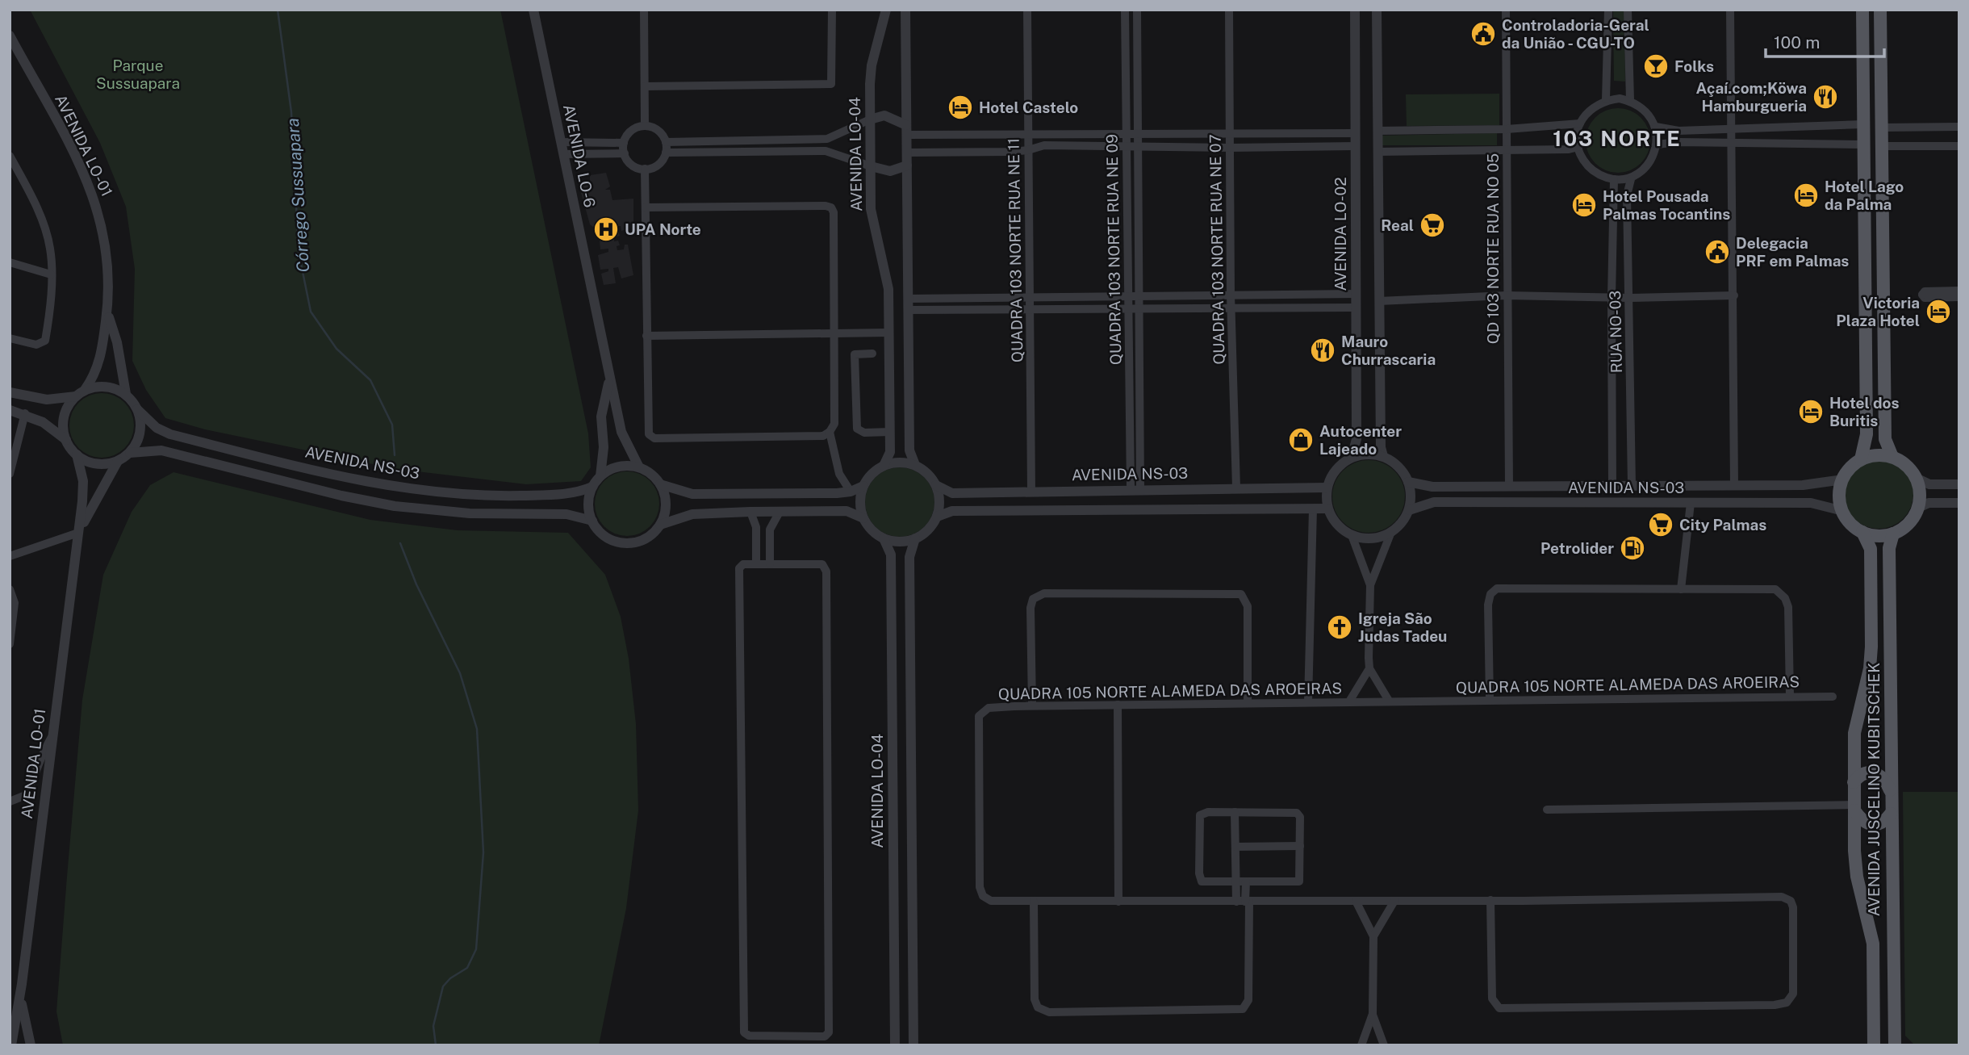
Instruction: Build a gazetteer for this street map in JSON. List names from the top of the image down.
{
  "streets": {
    "main road": ["AVENIDA JUSCELINO KUBITSCHEK"],
    "street": [
      "AVENIDA LO-01",
      "AVENIDA LO-04",
      "AVENIDA LO-6",
      "AVENIDA LO-02",
      "QD 103 NORTE RUA NO 05",
      "QUADRA 103 NORTE RUA NE 09",
      "QUADRA 103 NORTE RUA NE 07",
      "QUADRA 103 NORTE RUA NE 11",
      "RUA NO-03",
      "AVENIDA NS-03",
      "QUADRA 105 NORTE ALAMEDA DAS AROEIRAS"
    ]
  },
  "crossings": [
    ["AVENIDA LO-01", "AVENIDA NS-03"],
    ["AVENIDA LO-04", "AVENIDA NS-03"],
    ["AVENIDA LO-6", "AVENIDA NS-03"],
    ["AVENIDA LO-02", "AVENIDA NS-03"],
    ["QD 103 NORTE RUA NO 05", "AVENIDA NS-03"],
    ["QUADRA 103 NORTE RUA NE 09", "AVENIDA NS-03"],
    ["QUADRA 103 NORTE RUA NE 07", "AVENIDA NS-03"],
    ["QUADRA 103 NORTE RUA NE 11", "AVENIDA NS-03"],
    ["RUA NO-03", "AVENIDA NS-03"],
    ["AVENIDA NS-03", "AVENIDA JUSCELINO KUBITSCHEK"]
  ],
  "districts": ["103 NORTE"],
  "water": ["Córrego Sussuapara"],
  "parks": ["Parque Sussuapara"],
  "places": {
    "public building": ["Controladoria-Geral da União - CGU-TO", "Delegacia PRF em Palmas"],
    "bar": ["Folks"],
    "restaurant": ["Açaí.com;Köwa Hamburgueria", "Mauro Churrascaria"],
    "hotel": [
      "Hotel Castelo",
      "Hotel Lago da Palma",
      "Hotel Pousada Palmas Tocantins",
      "Victoria Plaza Hotel",
      "Hotel dos Buritis"
    ],
    "supermarket": ["Real", "City Palmas"],
    "hospital": ["UPA Norte"],
    "shop": ["Autocenter Lajeado"],
    "fuel station": ["Petrolider"],
    "church": ["Igreja São Judas Tadeu"]
  },
  "scale_bar": "100 m"
}
